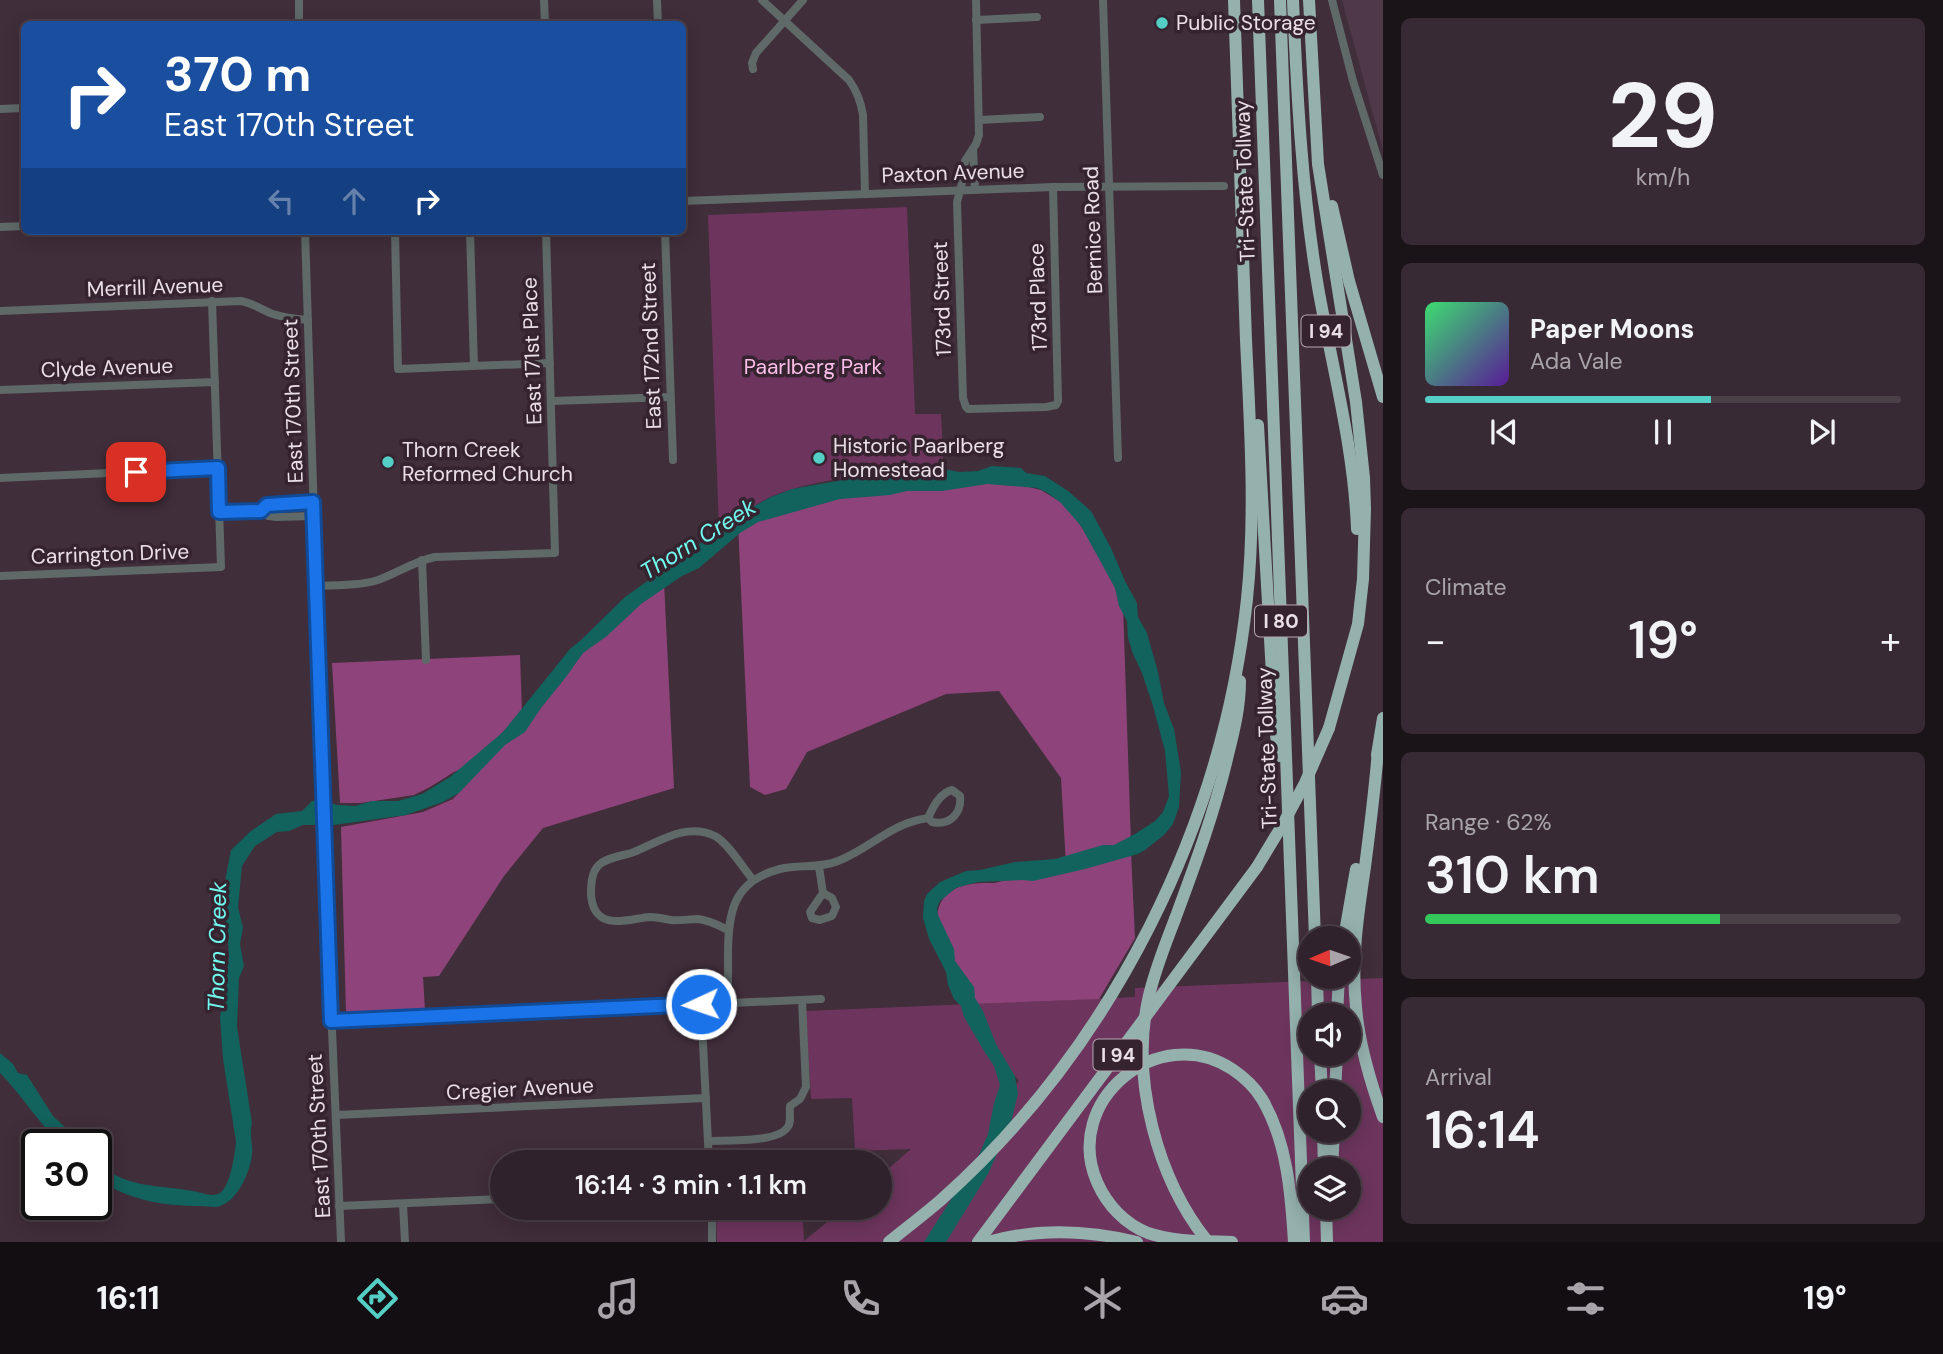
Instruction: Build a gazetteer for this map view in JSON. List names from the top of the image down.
{
  "streets": {
    "highway": ["Tri-State Tollway", "I 94", "I 80"],
    "street": [
      "Paxton Avenue",
      "Bernice Road",
      "Merrill Avenue",
      "173rd Place",
      "173rd Street",
      "East 172nd Street",
      "East 171st Place",
      "Clyde Avenue",
      "East 170th Street",
      "Carrington Drive",
      "Cregier Avenue"
    ]
  },
  "crossings": [
    ["Paxton Avenue", "Bernice Road"],
    ["Paxton Avenue", "173rd Place"],
    ["Paxton Avenue", "173rd Street"],
    ["Merrill Avenue", "East 170th Street"],
    ["173rd Place", "173rd Street"],
    ["East 170th Street", "Cregier Avenue"]
  ],
  "water": ["Thorn Creek"],
  "parks": ["Paarlberg Park"],
  "places": ["Public Storage", "Historic Paarlberg Homestead", "Thorn Creek Reformed Church"],
  "north": "left",
  "page": {
    "tile": [
      ["29", "km/h"],
      "Climate",
      ["Range · 62%", "310 km"],
      ["Arrival", "16:14"]
    ],
    "turn": ["370 m", "East 170th Street"],
    "song": ["Paper Moons", "Ada Vale"],
    "heat": ["−", "19°", "+"],
    "limit": "30",
    "trip": "16:14 · 3 min · 1.1 km",
    "tabs": ["16:11", "19°"]
  }
}
